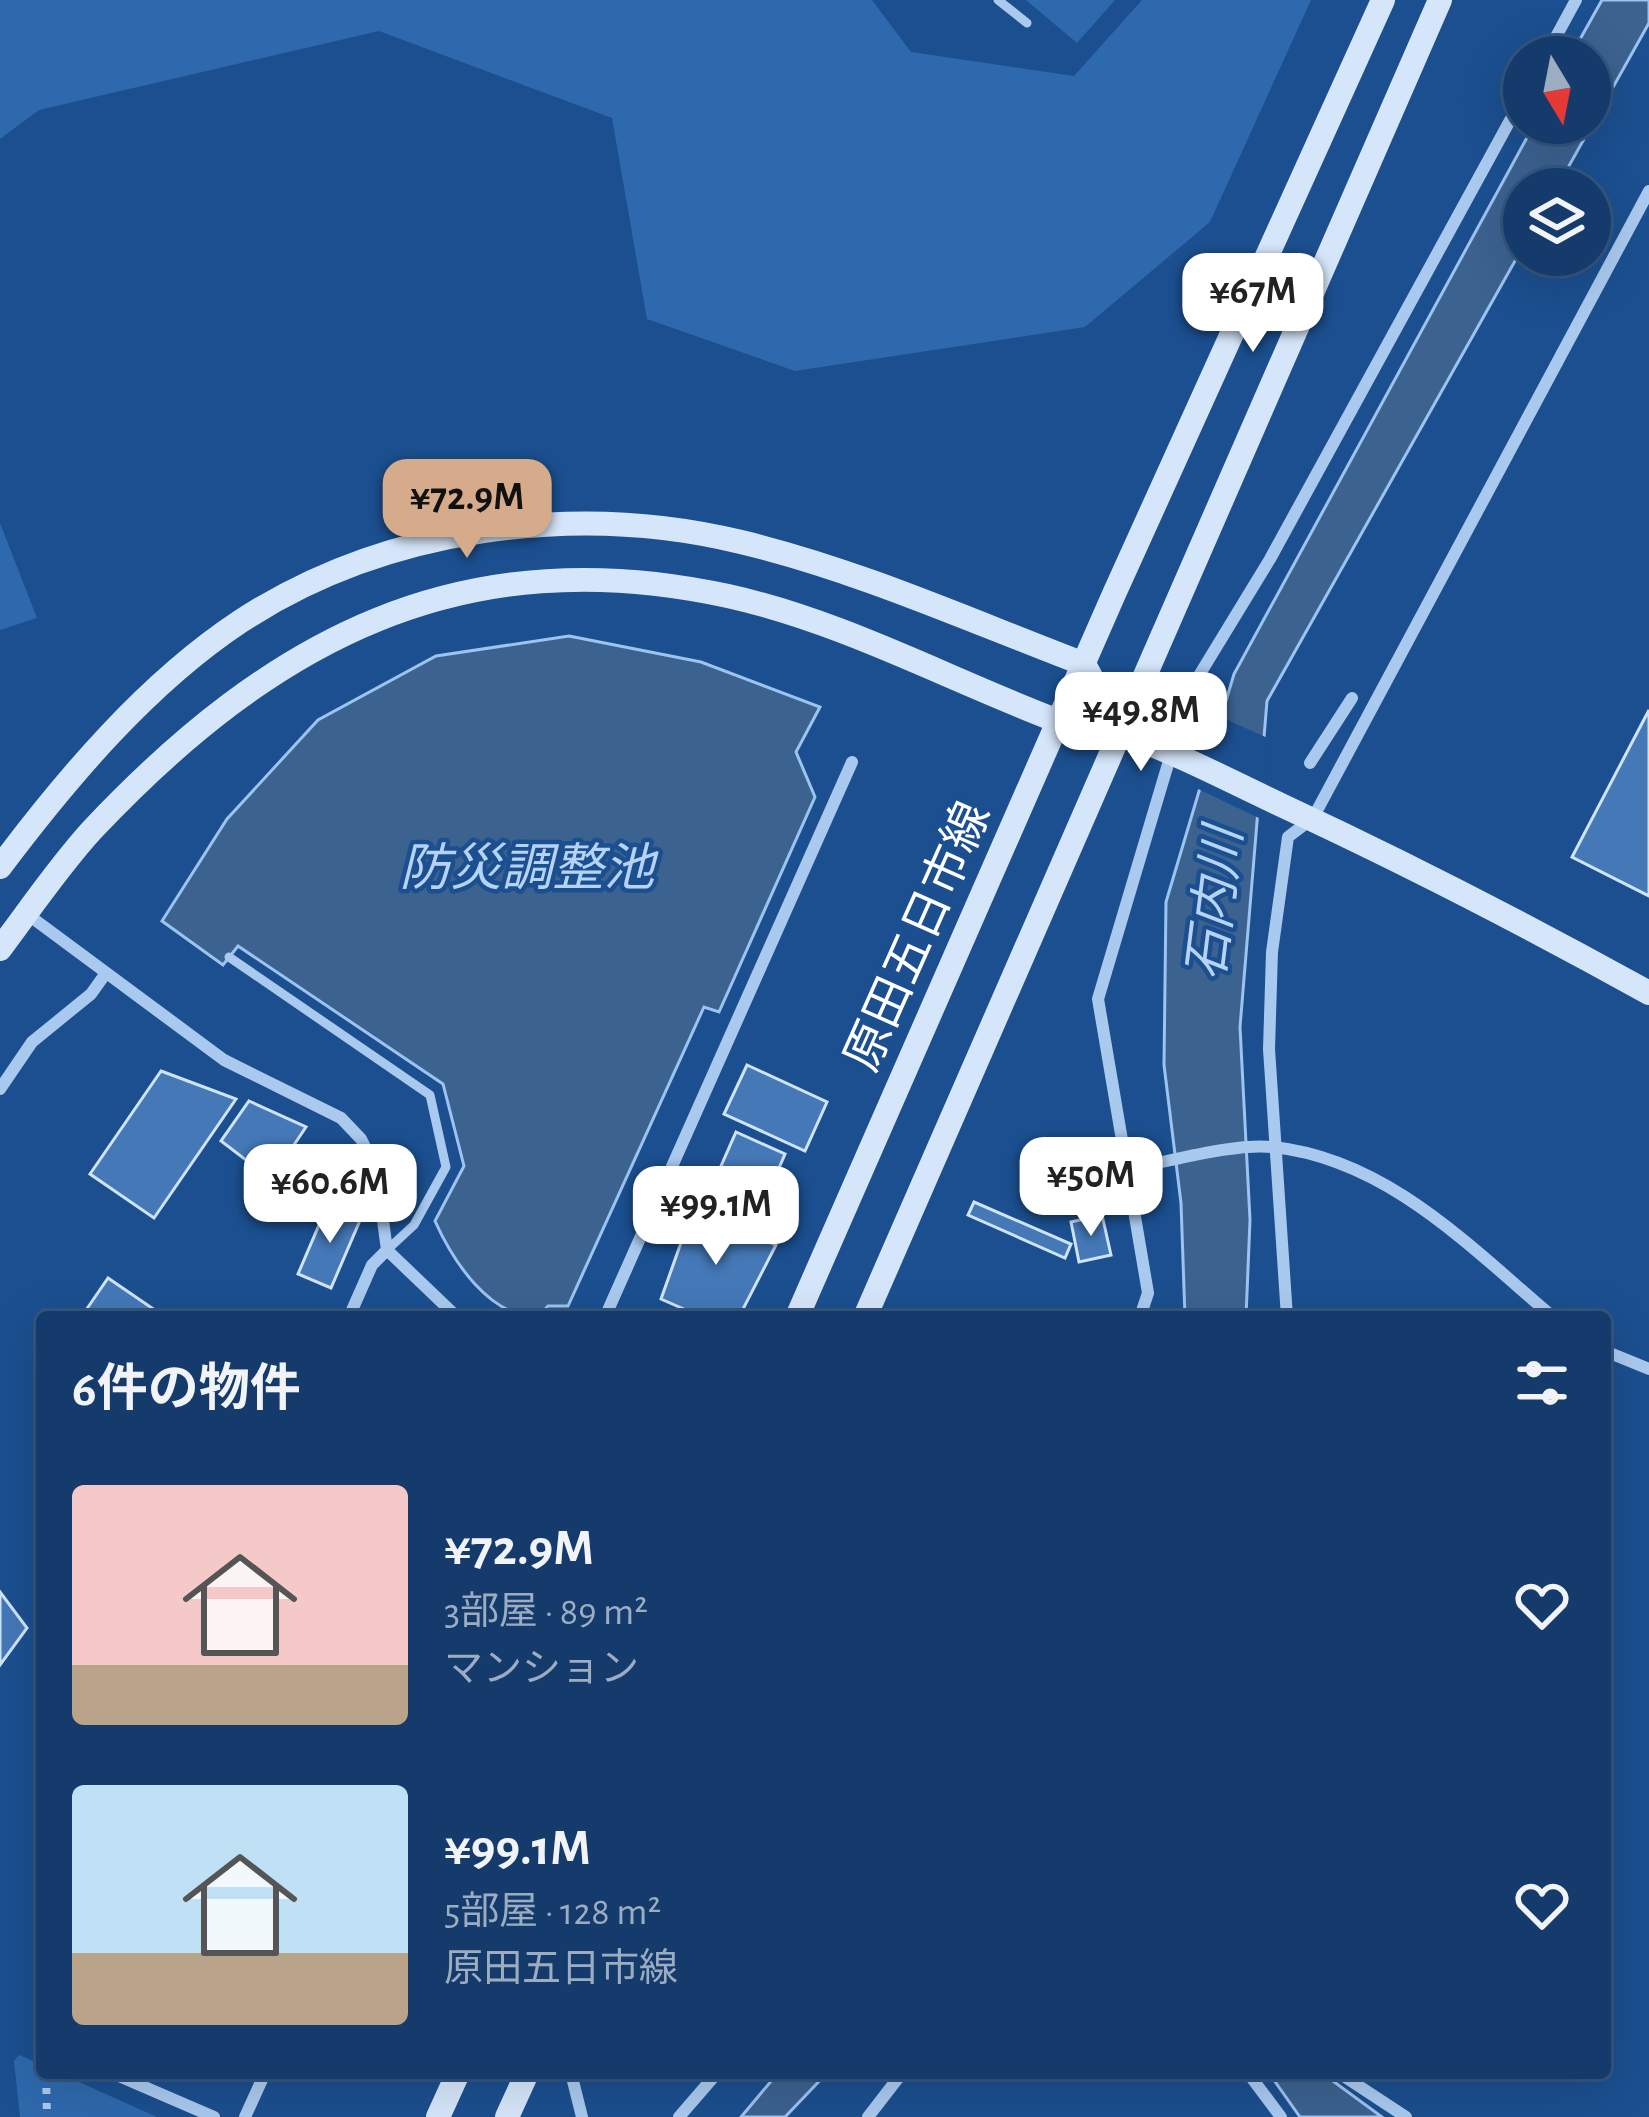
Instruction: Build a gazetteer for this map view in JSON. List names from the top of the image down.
{
  "streets": {
    "street": ["原田五日市線"]
  },
  "water": ["防災調整池", "石内川"],
  "north": "bottom",
  "page": {
    "price": [
      "¥67M",
      "¥72.9M",
      "¥49.8M",
      "¥50M",
      "¥60.6M",
      "¥99.1M"
    ],
    "heading": "6件の物件",
    "list": [
      {
        "name": "¥72.9M",
        "note": "3部屋 · 89 m² · マンション"
      },
      {
        "name": "¥99.1M",
        "note": "5部屋 · 128 m² · 原田五日市線"
      }
    ]
  }
}
